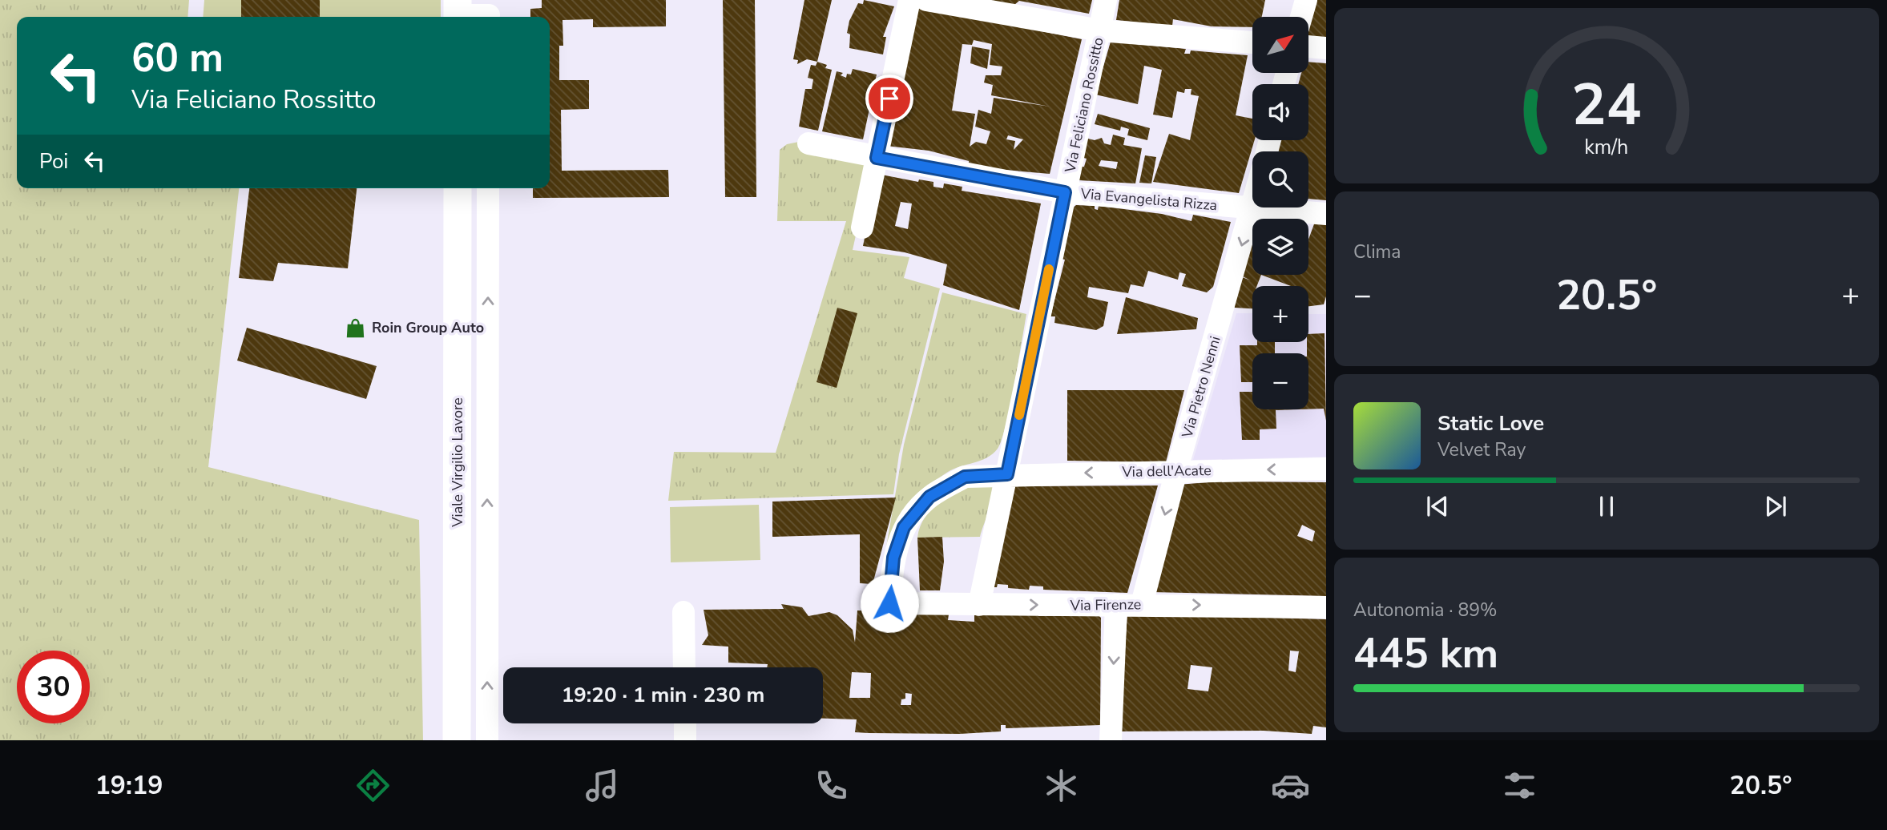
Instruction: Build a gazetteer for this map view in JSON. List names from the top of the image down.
{
  "streets": {
    "street": [
      "Via Feliciano Rossitto",
      "Via Evangelista Rizza",
      "Via Pietro Nenni",
      "Viale Virgilio Lavore",
      "Via dell'Acate",
      "Via Firenze"
    ]
  },
  "crossings": [
    ["Via Feliciano Rossitto", "Via Evangelista Rizza"],
    ["Via Feliciano Rossitto", "Via dell'Acate"],
    ["Via Feliciano Rossitto", "Via Firenze"],
    ["Via Evangelista Rizza", "Via Pietro Nenni"],
    ["Via Pietro Nenni", "Via dell'Acate"],
    ["Via Pietro Nenni", "Via Firenze"],
    ["Via dell'Acate", "Via Firenze"]
  ],
  "one_way": ["Via Pietro Nenni", "Via dell'Acate", "Via Firenze"],
  "places": {
    "shop": ["Roin Group Auto"]
  },
  "north": "top right",
  "page": {
    "map_buttons": ["+", "−"],
    "turn": ["60 m", "Via Feliciano Rossitto"],
    "then": "Poi",
    "tile": [
      "Clima",
      ["Autonomia · 89%", "445 km"]
    ],
    "heat": ["−", "20.5°", "+"],
    "song": ["Static Love", "Velvet Ray"],
    "limit": "30",
    "trip": "19:20 · 1 min · 230 m",
    "tabs": ["19:19", "20.5°"],
    "gauge": ["24", "km/h"]
  }
}
